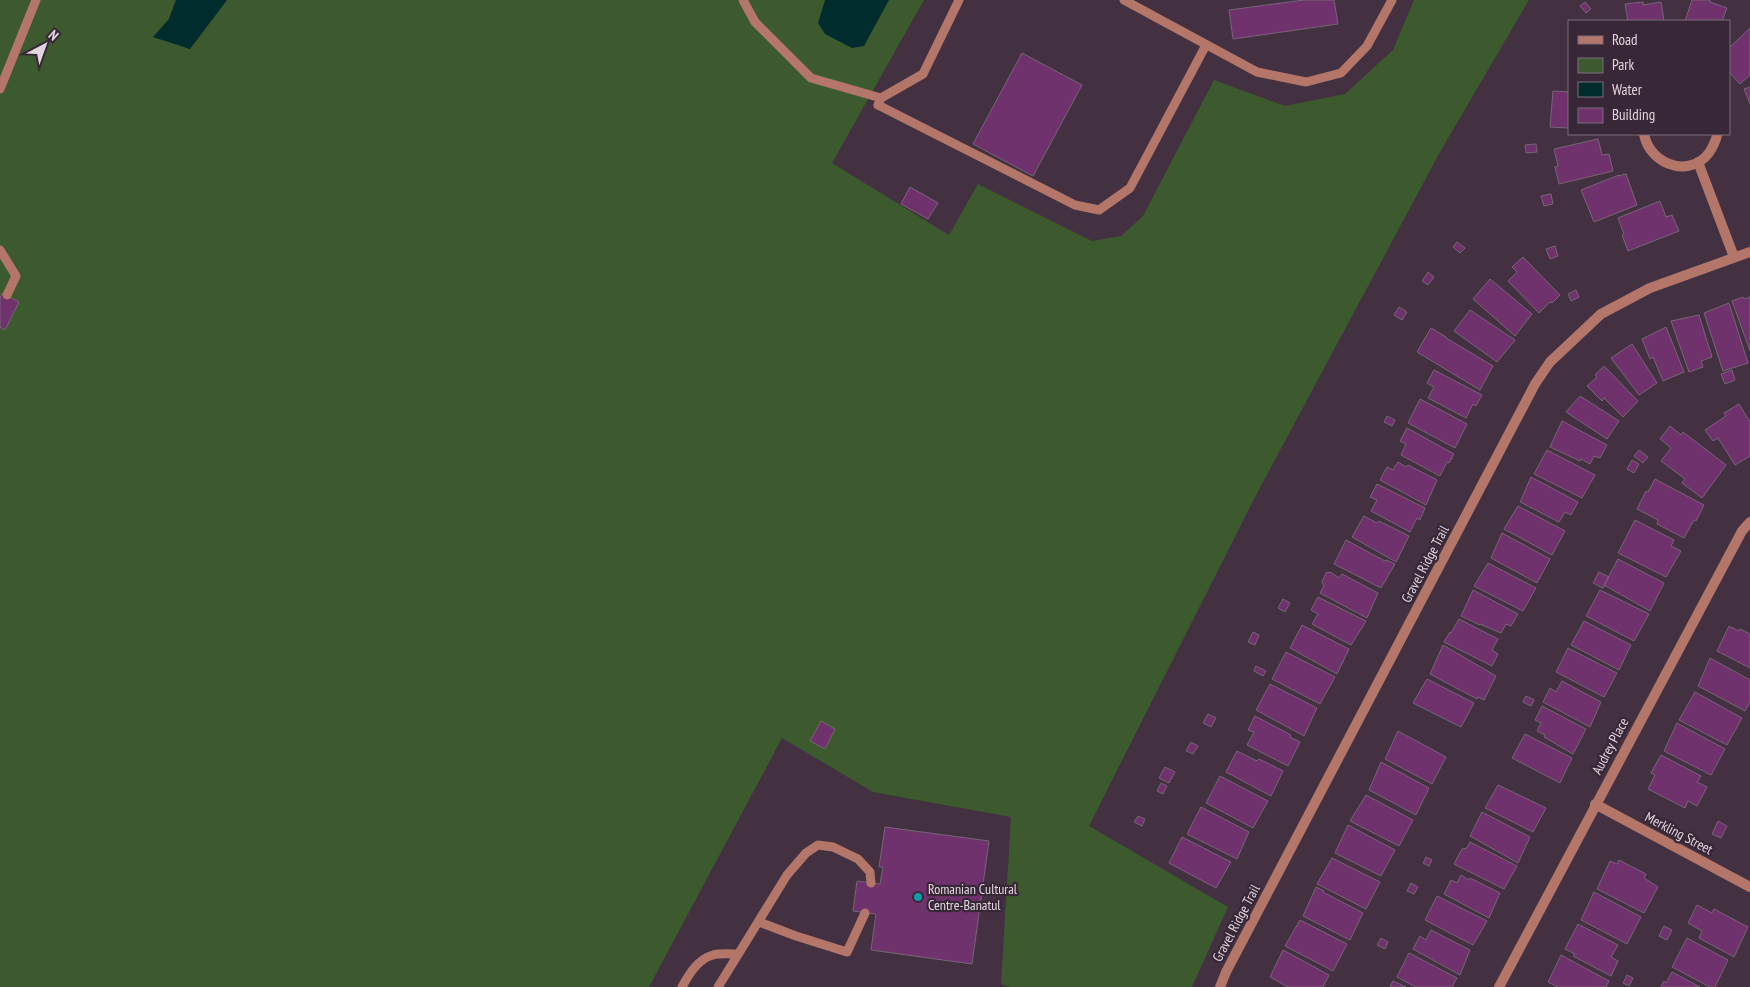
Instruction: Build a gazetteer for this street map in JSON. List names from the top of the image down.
{
  "streets": {
    "street": ["Gravel Ridge Trail", "Audrey Place", "Merkling Street"]
  },
  "crossings": [
    ["Audrey Place", "Merkling Street"]
  ],
  "places": ["Romanian Cultural Centre-Banatul"],
  "legend": [
    "Road",
    "Park",
    "Water",
    "Building"
  ],
  "north": "top right"
}
